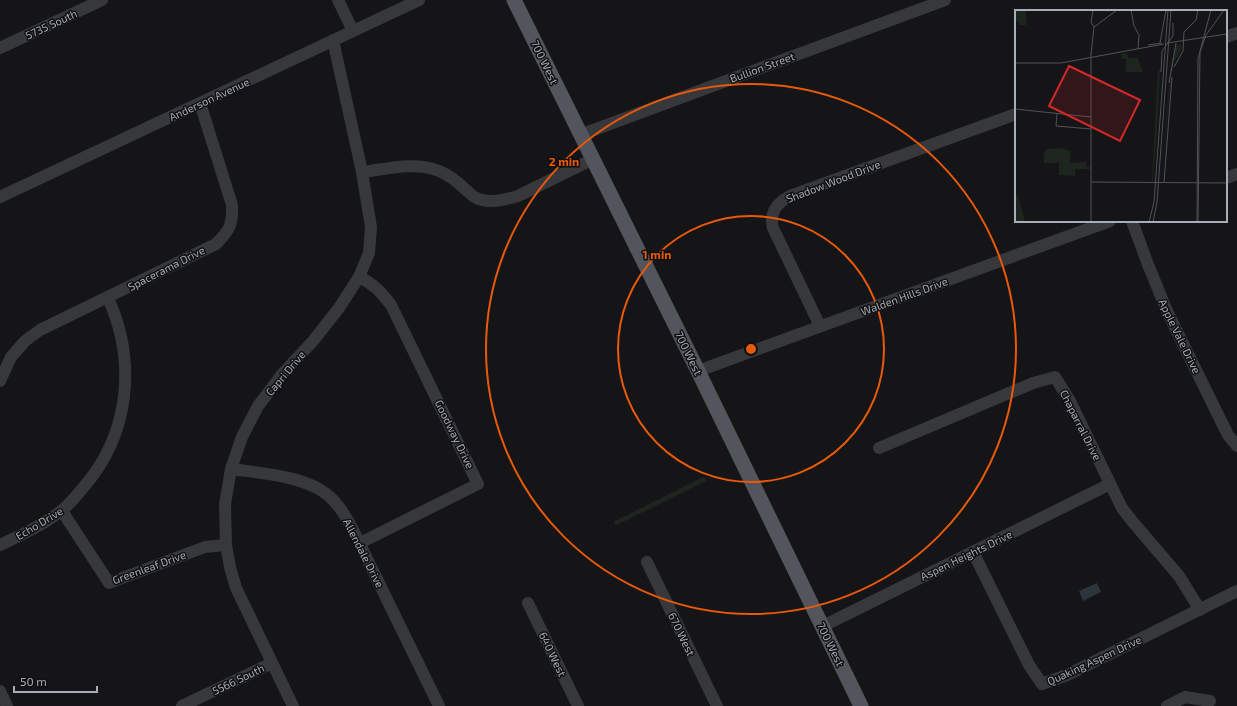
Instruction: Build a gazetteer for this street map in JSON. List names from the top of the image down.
{
  "streets": {
    "main road": ["700 West"],
    "street": [
      "5735 South",
      "Bullion Street",
      "Anderson Avenue",
      "Shadow Wood Drive",
      "Spacerama Drive",
      "Walden Hills Drive",
      "Apple Vale Drive",
      "Capri Drive",
      "Chaparral Drive",
      "Goodway Drive",
      "Echo Drive",
      "Allendale Drive",
      "Aspen Heights Drive",
      "Greenleaf Drive",
      "670 West",
      "640 West",
      "Quaking Aspen Drive",
      "5566 South"
    ]
  },
  "crossings": [
    ["700 West", "Bullion Street"],
    ["700 West", "Walden Hills Drive"],
    ["700 West", "Aspen Heights Drive"],
    ["Anderson Avenue", "Spacerama Drive"],
    ["Anderson Avenue", "Capri Drive"],
    ["Shadow Wood Drive", "Walden Hills Drive"],
    ["Spacerama Drive", "Echo Drive"],
    ["Capri Drive", "Goodway Drive"],
    ["Capri Drive", "Allendale Drive"],
    ["Capri Drive", "Greenleaf Drive"],
    ["Capri Drive", "5566 South"],
    ["Chaparral Drive", "Aspen Heights Drive"],
    ["Chaparral Drive", "Quaking Aspen Drive"],
    ["Goodway Drive", "Allendale Drive"],
    ["Echo Drive", "Greenleaf Drive"],
    ["Aspen Heights Drive", "Quaking Aspen Drive"]
  ],
  "scale_bar": "50 m",
  "rings": ["2 min", "1 min"]
}
